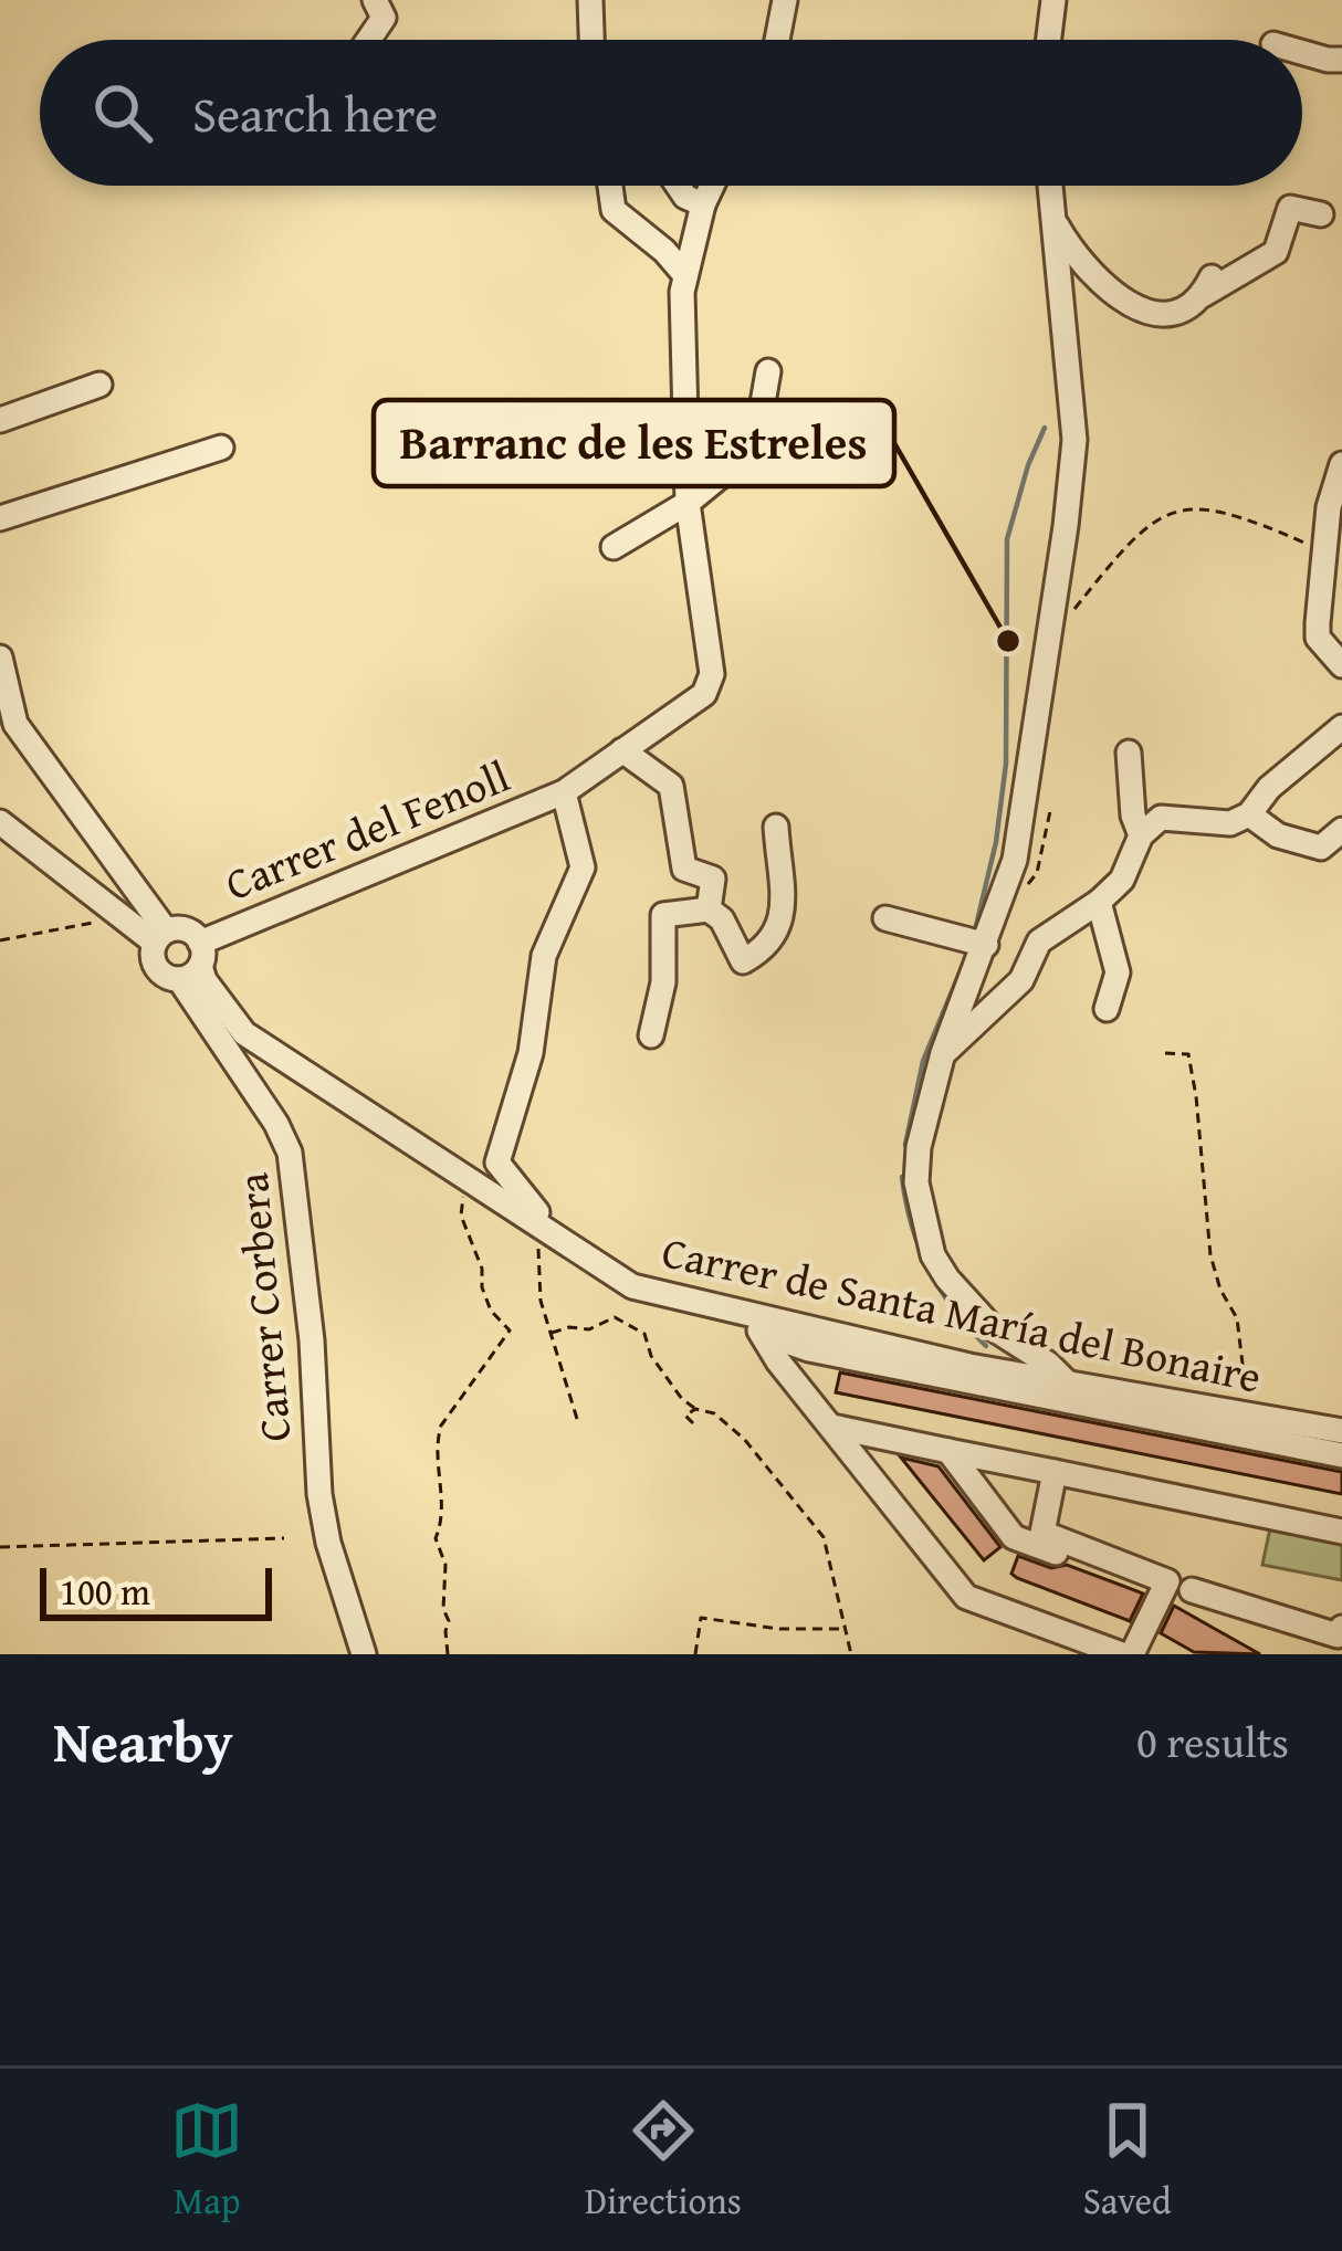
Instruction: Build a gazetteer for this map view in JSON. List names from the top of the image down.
{
  "streets": {
    "street": ["Carrer del Fenoll", "Carrer Corbera", "Carrer de Santa María del Bonaire"]
  },
  "crossings": [
    ["Carrer del Fenoll", "Carrer Corbera"],
    ["Carrer del Fenoll", "Carrer de Santa María del Bonaire"],
    ["Carrer Corbera", "Carrer de Santa María del Bonaire"]
  ],
  "places": ["Barranc de les Estreles"],
  "scale_bar": "100 m",
  "page": {
    "search": "Search here",
    "scale": "100 m",
    "heading": ["Nearby", "0 results"],
    "nav": ["Map", "Directions", "Saved"]
  }
}
